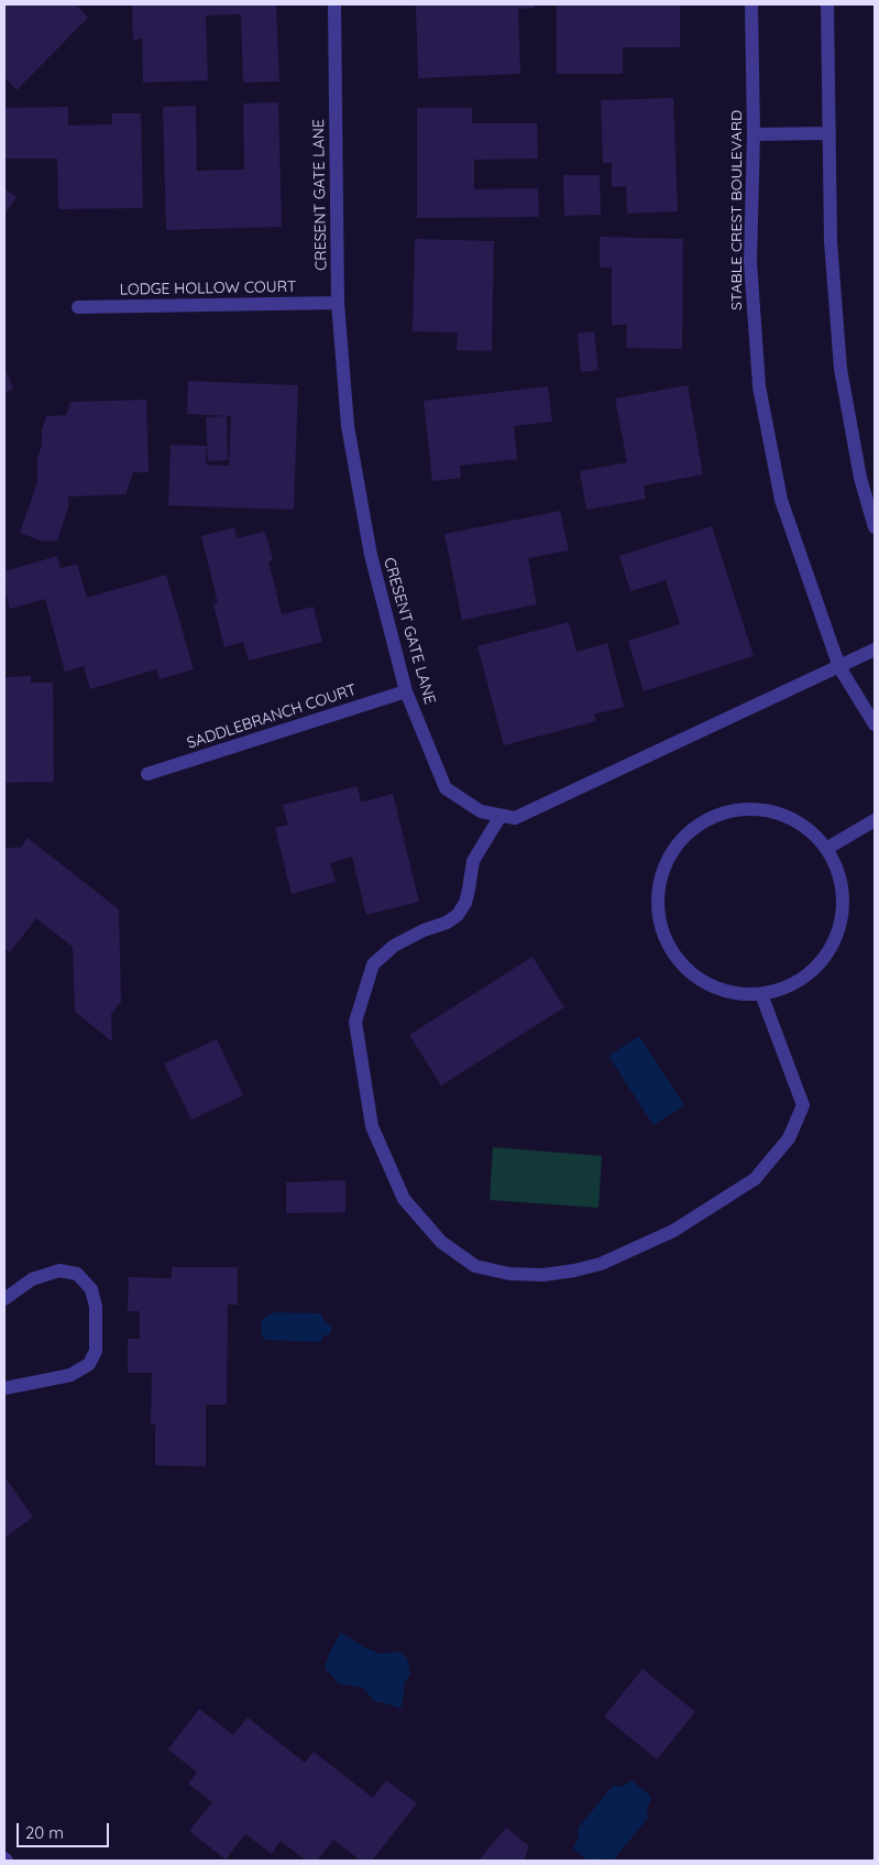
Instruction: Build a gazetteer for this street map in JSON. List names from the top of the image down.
{
  "streets": {
    "street": [
      "CRESENT GATE LANE",
      "STABLE CREST BOULEVARD",
      "LODGE HOLLOW COURT",
      "SADDLEBRANCH COURT"
    ]
  },
  "crossings": [
    ["CRESENT GATE LANE", "STABLE CREST BOULEVARD"],
    ["CRESENT GATE LANE", "LODGE HOLLOW COURT"],
    ["CRESENT GATE LANE", "SADDLEBRANCH COURT"]
  ],
  "scale_bar": "20 m"
}
